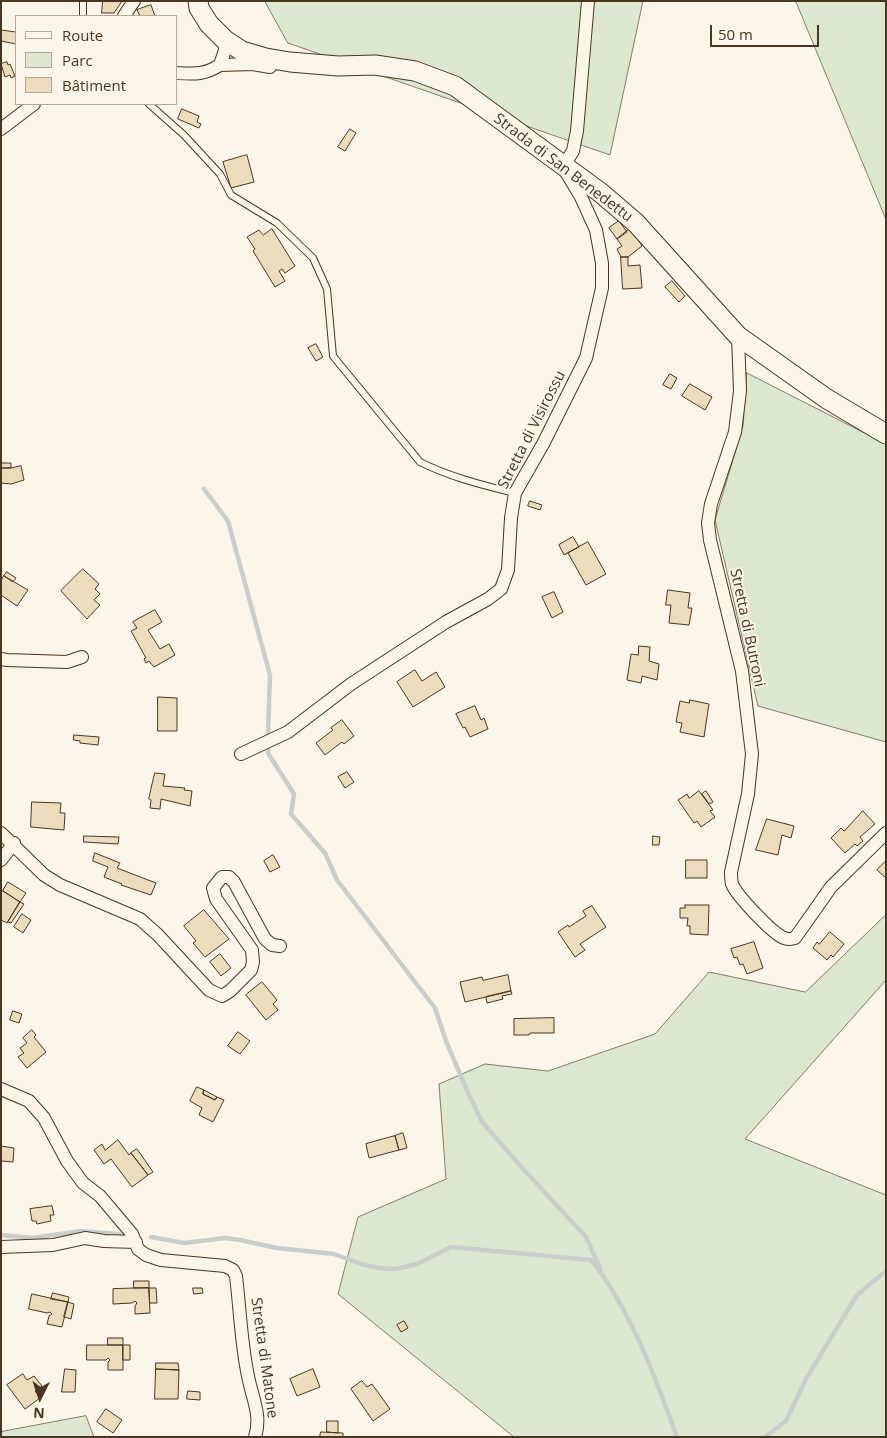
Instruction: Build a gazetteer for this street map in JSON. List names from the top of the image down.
{
  "streets": {
    "street": [
      "Strada di San Benedettu",
      "Stretta di Visirossu",
      "Stretta di Butroni",
      "Stretta di Matone"
    ]
  },
  "crossings": [
    ["Strada di San Benedettu", "Stretta di Visirossu"],
    ["Strada di San Benedettu", "Stretta di Butroni"]
  ],
  "legend": ["Route", "Parc", "Bâtiment"],
  "scale_bar": "50 m",
  "north": "bottom"
}
